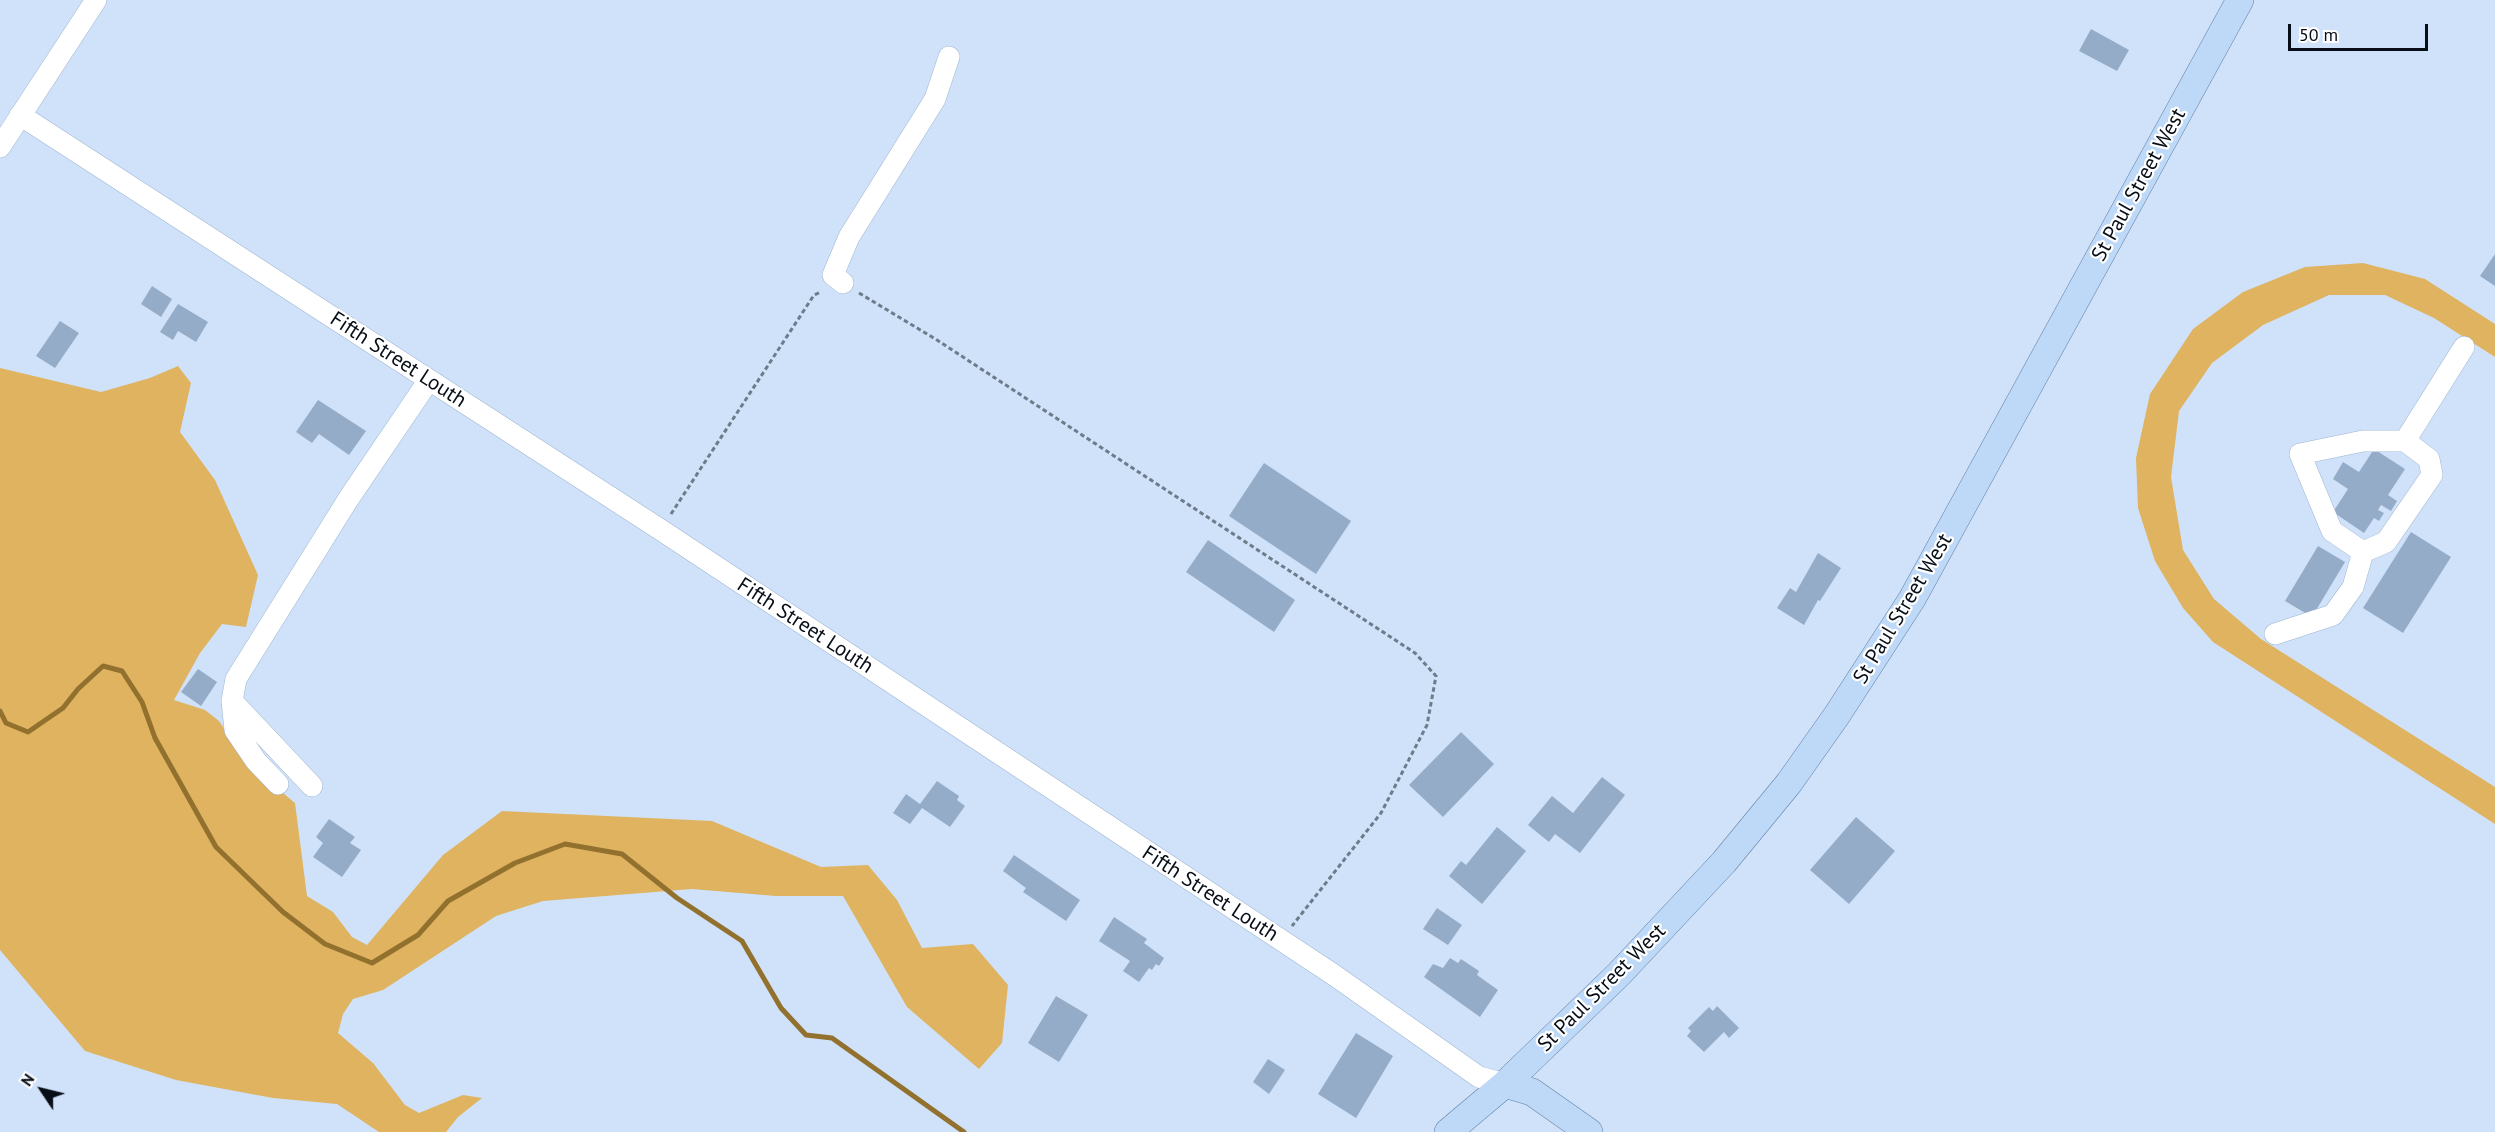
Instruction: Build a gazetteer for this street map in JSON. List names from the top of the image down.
{
  "streets": {
    "main road": ["St Paul Street West", "Fifth Street Louth"]
  },
  "crossings": [
    ["St Paul Street West", "Fifth Street Louth"]
  ],
  "scale_bar": "50 m",
  "north": "top left"
}
